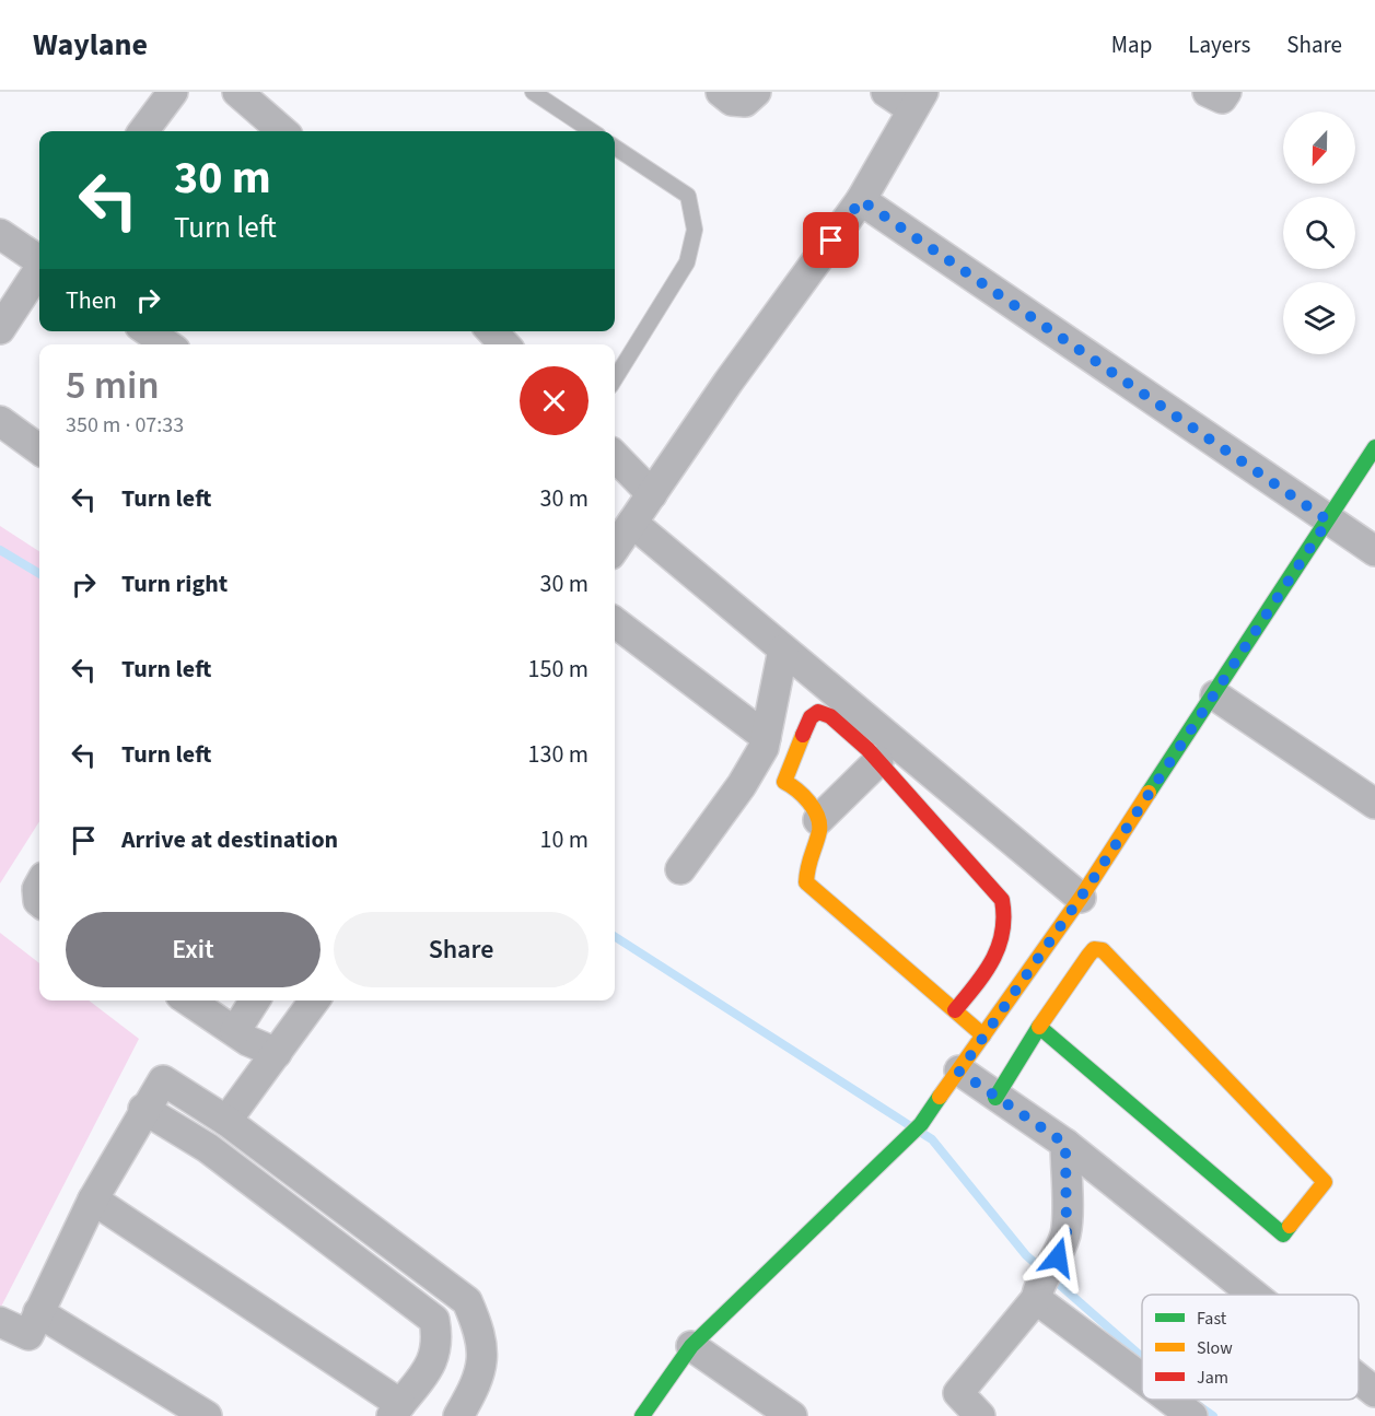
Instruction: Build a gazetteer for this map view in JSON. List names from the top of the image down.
{
  "legend": ["Fast", "Slow", "Jam"],
  "north": "bottom",
  "page": {
    "header": "Waylane",
    "nav": ["Map", "Layers", "Share"],
    "turn": ["30 m", "Turn left"],
    "then": "Then",
    "heading": ["5 min", "350 m · 07:33"],
    "list": [
      {
        "name": "Turn left",
        "value": "30 m"
      },
      {
        "name": "Turn right",
        "value": "30 m"
      },
      {
        "name": "Turn left",
        "value": "150 m"
      },
      {
        "name": "Turn left",
        "value": "130 m"
      },
      {
        "name": "Arrive at destination",
        "value": "10 m"
      }
    ],
    "buttons": ["Exit", "Share"]
  }
}
